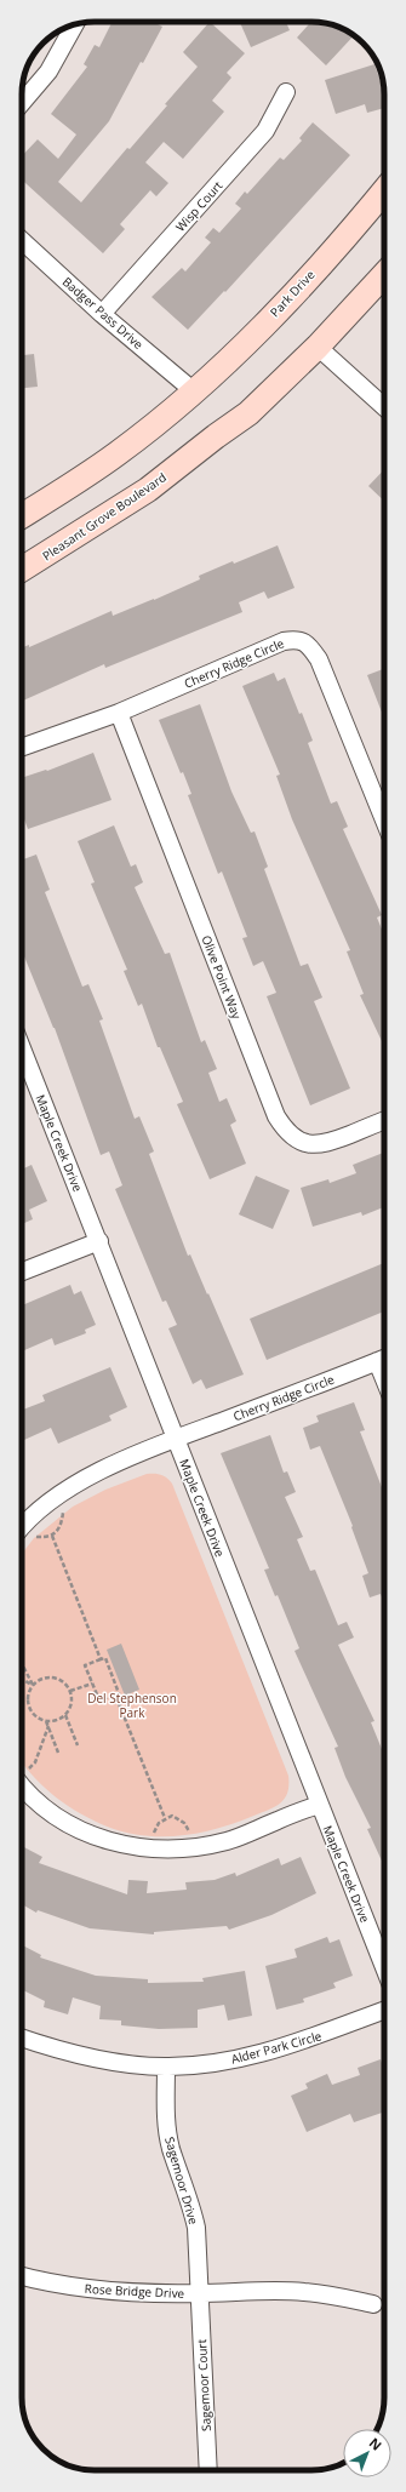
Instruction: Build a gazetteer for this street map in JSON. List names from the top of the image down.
{
  "streets": {
    "main road": ["Park Drive", "Pleasant Grove Boulevard"],
    "street": [
      "Wisp Court",
      "Badger Pass Drive",
      "Cherry Ridge Circle",
      "Olive Point Way",
      "Maple Creek Drive",
      "Alder Park Circle",
      "Sagemoor Drive",
      "Rose Bridge Drive",
      "Sagemoor Court"
    ]
  },
  "crossings": [
    ["Wisp Court", "Badger Pass Drive"],
    ["Park Drive", "Badger Pass Drive"],
    ["Cherry Ridge Circle", "Olive Point Way"],
    ["Cherry Ridge Circle", "Maple Creek Drive"],
    ["Alder Park Circle", "Sagemoor Drive"],
    ["Sagemoor Drive", "Rose Bridge Drive"],
    ["Sagemoor Drive", "Sagemoor Court"],
    ["Rose Bridge Drive", "Sagemoor Court"]
  ],
  "parks": ["Del Stephenson Park"],
  "north": "top right"
}
